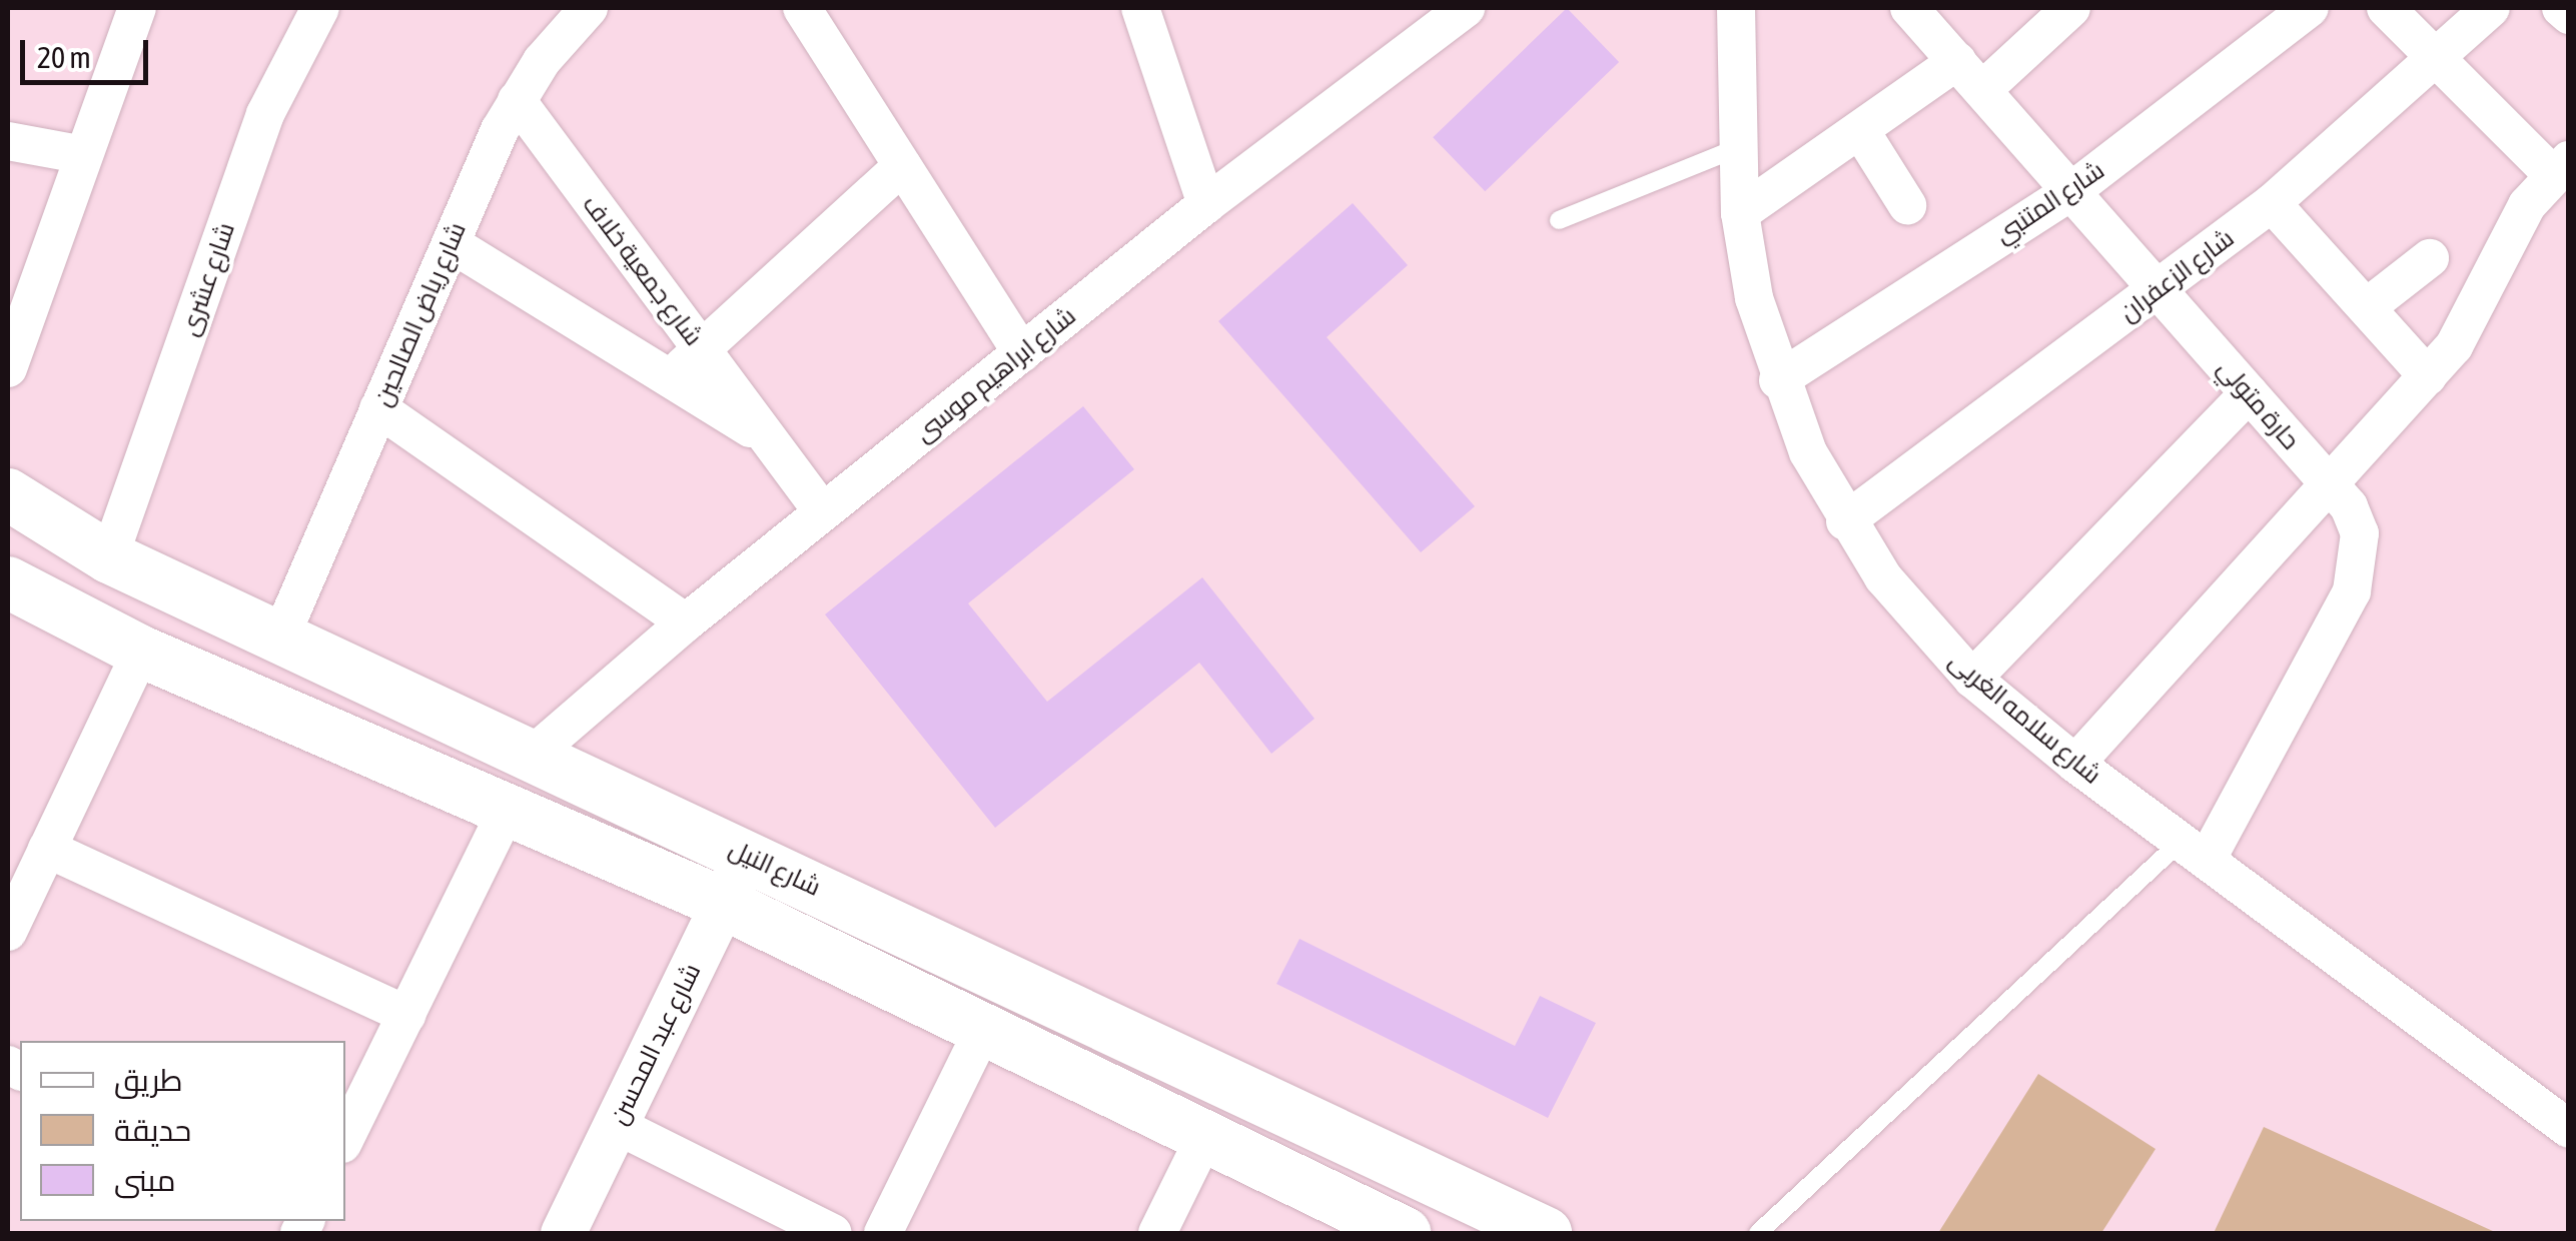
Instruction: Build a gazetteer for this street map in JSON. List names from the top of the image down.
{
  "streets": {
    "main road": ["شارع النيل"],
    "street": [
      "شارع المتنبي",
      "شارع جمعية خلاف",
      "شارع الزعفران",
      "شارع عشرى",
      "شارع رياض الصالحين",
      "شارع ابراهيم موسى",
      "حارة متولي",
      "شارع سلامه الغربى",
      "شارع عبد المحسن"
    ]
  },
  "crossings": [
    ["شارع المتنبي", "حارة متولي"],
    ["شارع المتنبي", "شارع سلامه الغربى"],
    ["شارع جمعية خلاف", "شارع رياض الصالحين"],
    ["شارع جمعية خلاف", "شارع ابراهيم موسى"],
    ["شارع الزعفران", "حارة متولي"],
    ["شارع الزعفران", "شارع سلامه الغربى"],
    ["شارع عشرى", "شارع النيل"],
    ["شارع رياض الصالحين", "شارع النيل"],
    ["شارع ابراهيم موسى", "شارع النيل"],
    ["حارة متولي", "شارع سلامه الغربى"],
    ["شارع النيل", "شارع عبد المحسن"]
  ],
  "legend": ["طريق", "حديقة", "مبنى"],
  "scale_bar": "20 m"
}
